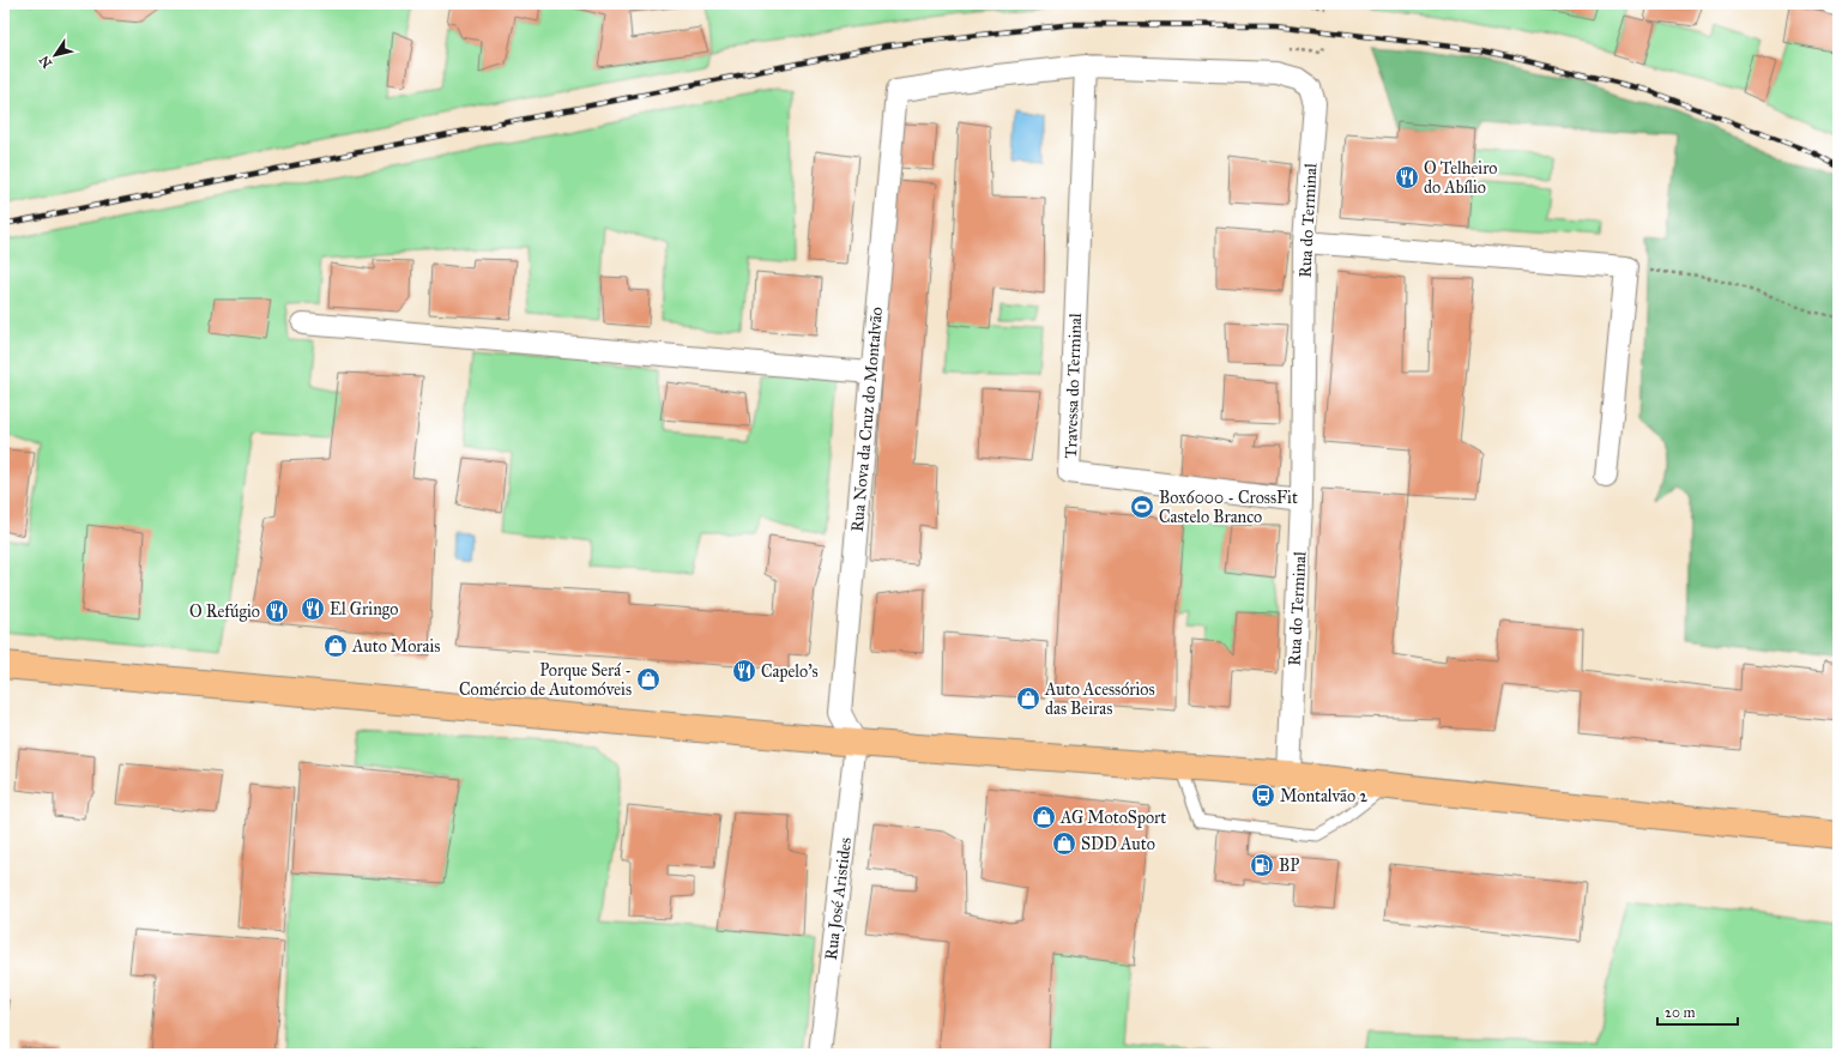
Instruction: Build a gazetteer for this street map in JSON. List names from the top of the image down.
{
  "streets": {
    "street": [
      "Rua do Terminal",
      "Travessa do Terminal",
      "Rua Nova da Cruz do Montalvão",
      "Rua José Aristides"
    ]
  },
  "crossings": [
    ["Rua do Terminal", "Travessa do Terminal"],
    ["Rua do Terminal", "Rua Nova da Cruz do Montalvão"],
    ["Rua Nova da Cruz do Montalvão", "Rua José Aristides"]
  ],
  "places": {
    "restaurant": [
      "O Telheiro do Abílio",
      "El Gringo",
      "O Refúgio",
      "Capelo's"
    ],
    "sports": ["Box6000 - CrossFit Castelo Branco"],
    "shop": [
      "Auto Morais",
      "Porque Será - Comércio de Automóveis",
      "Auto Acessórios das Beiras",
      "AG MotoSport",
      "SDD Auto"
    ],
    "bus stop": ["Montalvão 2"],
    "fuel station": ["BP"]
  },
  "scale_bar": "20 m",
  "north": "bottom left"
}
